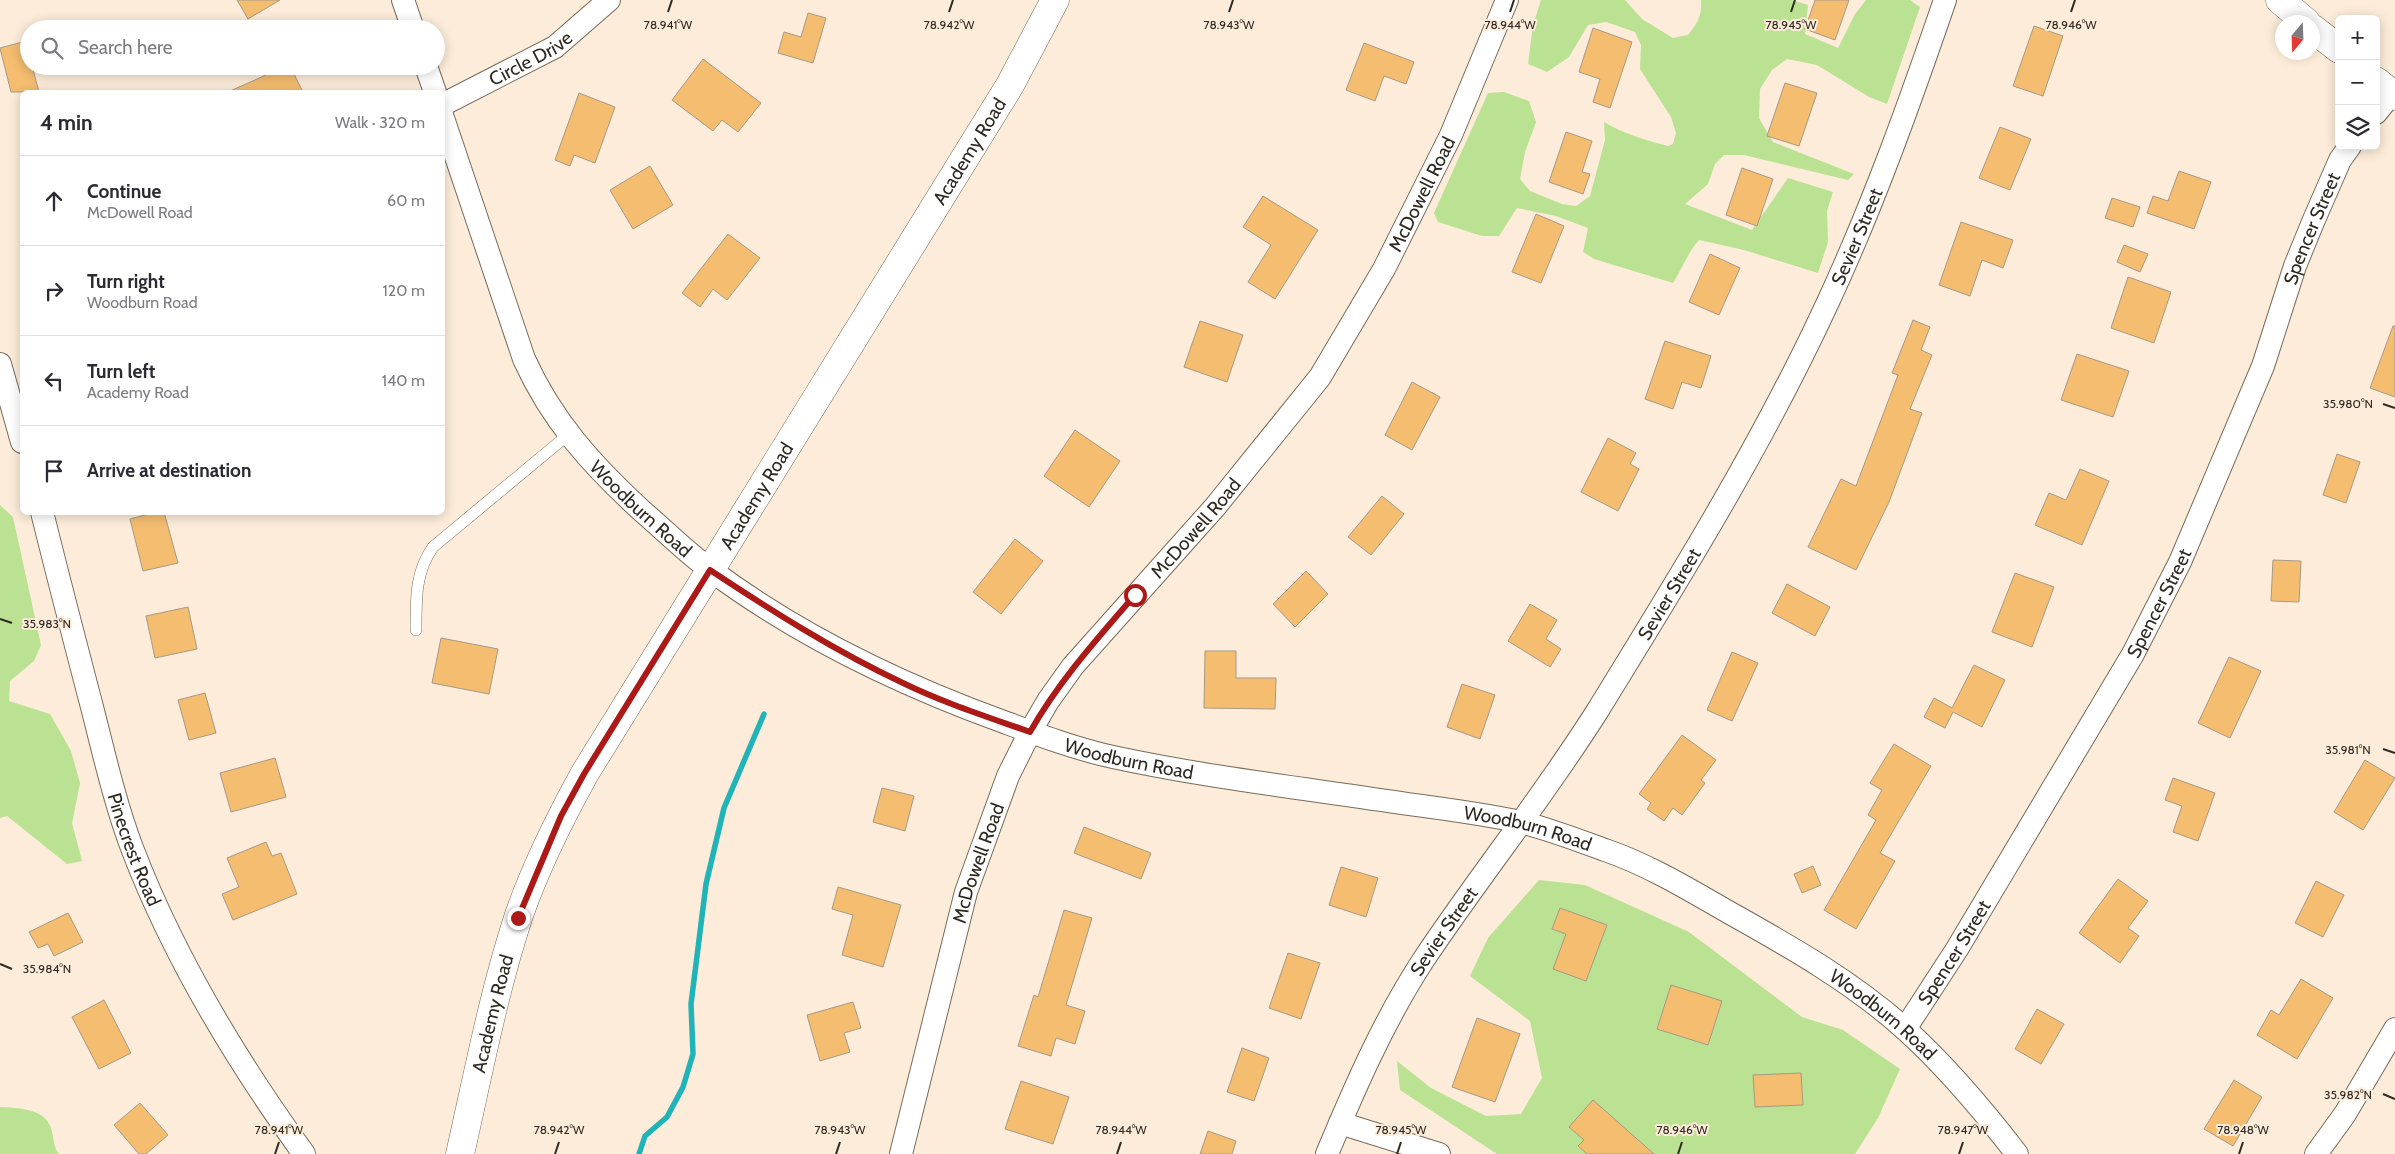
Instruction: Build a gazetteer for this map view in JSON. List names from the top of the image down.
{
  "streets": {
    "main road": ["Academy Road"],
    "street": [
      "Circle Drive",
      "McDowell Road",
      "Spencer Street",
      "Sevier Street",
      "Woodburn Road",
      "Pinecrest Road"
    ]
  },
  "crossings": [
    ["Academy Road", "Woodburn Road"],
    ["McDowell Road", "Woodburn Road"],
    ["Spencer Street", "Woodburn Road"],
    ["Sevier Street", "Woodburn Road"]
  ],
  "north": "bottom",
  "page": {
    "map_buttons": ["+", "−"],
    "search": "Search here",
    "heading": ["4 min", "Walk · 320 m"],
    "list": [
      ["Continue", "McDowell Road", "60 m"],
      ["Turn right", "Woodburn Road", "120 m"],
      ["Turn left", "Academy Road", "140 m"],
      "Arrive at destination"
    ]
  },
  "coordinates": [
    "78.942°W",
    "78.943°W",
    "78.944°W",
    "78.945°W",
    "78.946°W",
    "78.941°W",
    "35.980°N",
    "35.983°N",
    "35.981°N",
    "35.984°N",
    "35.982°N",
    "78.947°W",
    "78.948°W"
  ]
}
